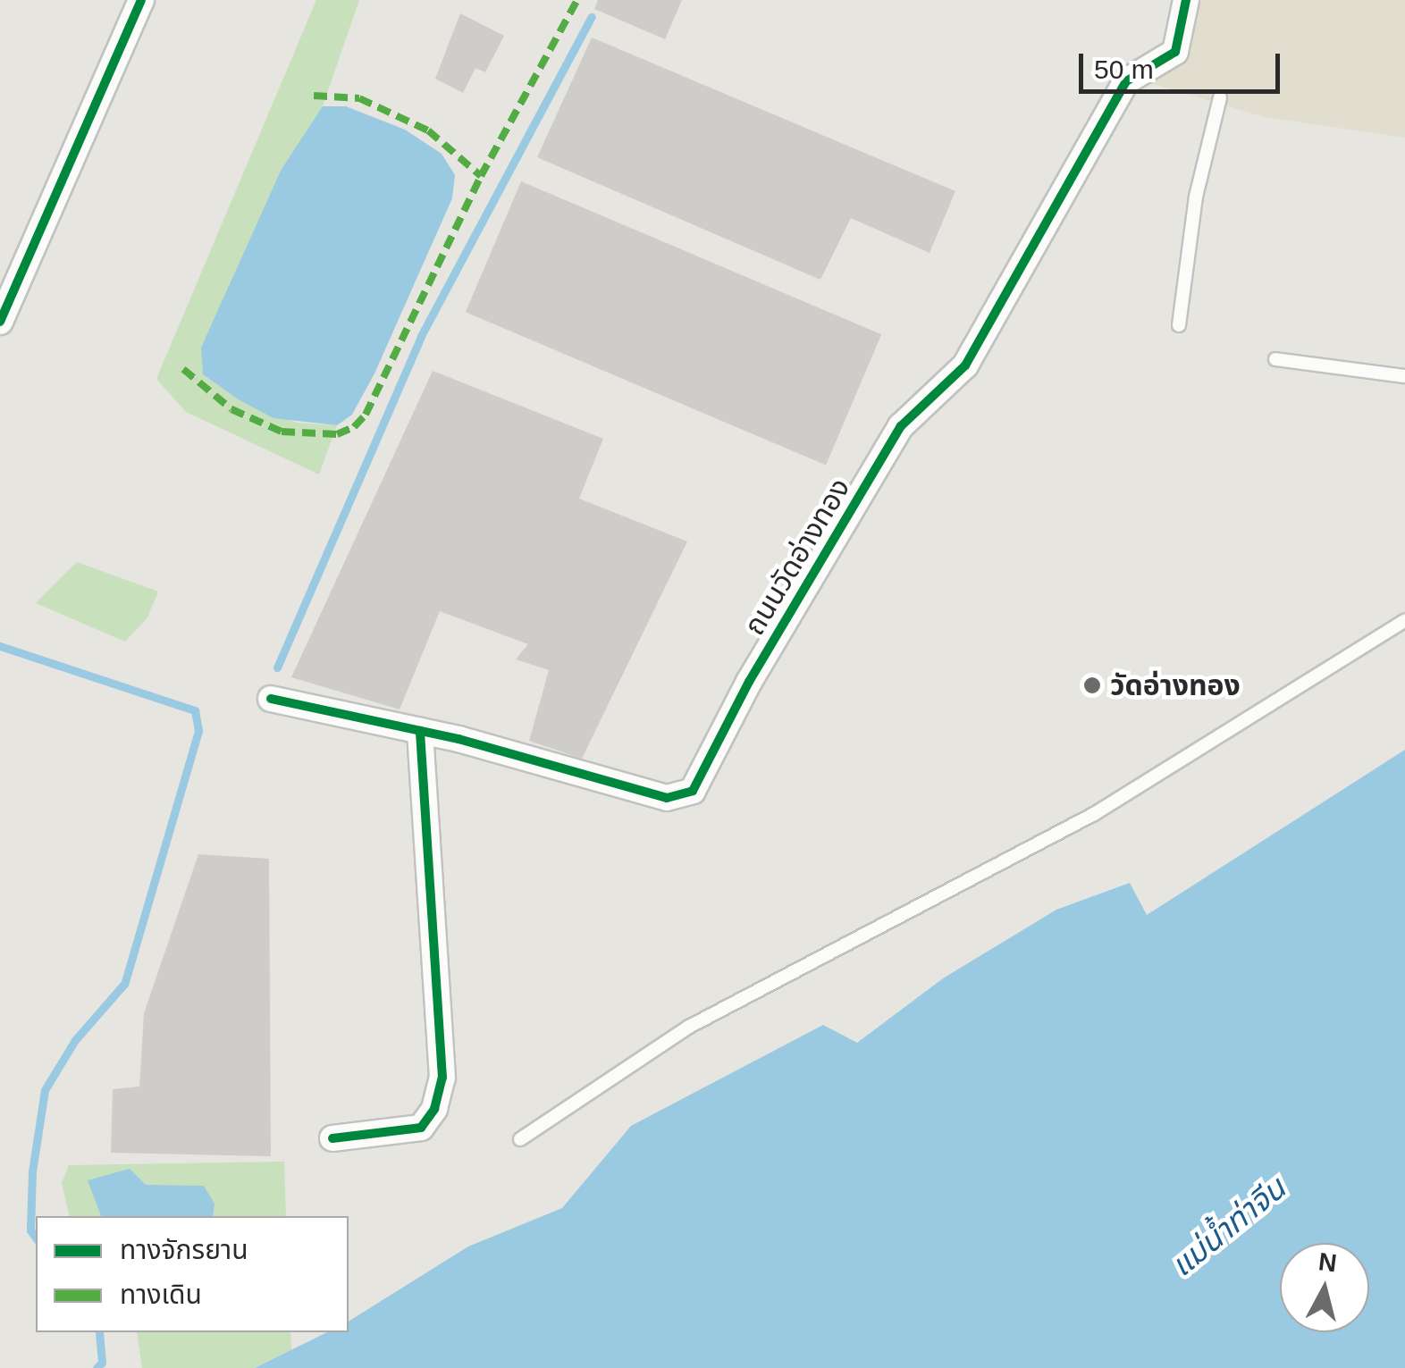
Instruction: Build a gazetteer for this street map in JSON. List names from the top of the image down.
{
  "streets": {
    "street": ["ถนนวัดอ่างทอง"]
  },
  "water": ["แม่น้ำท่าจีน"],
  "places": ["วัดอ่างทอง"],
  "legend": ["ทางจักรยาน", "ทางเดิน"],
  "scale_bar": "50 m",
  "north": "top"
}
